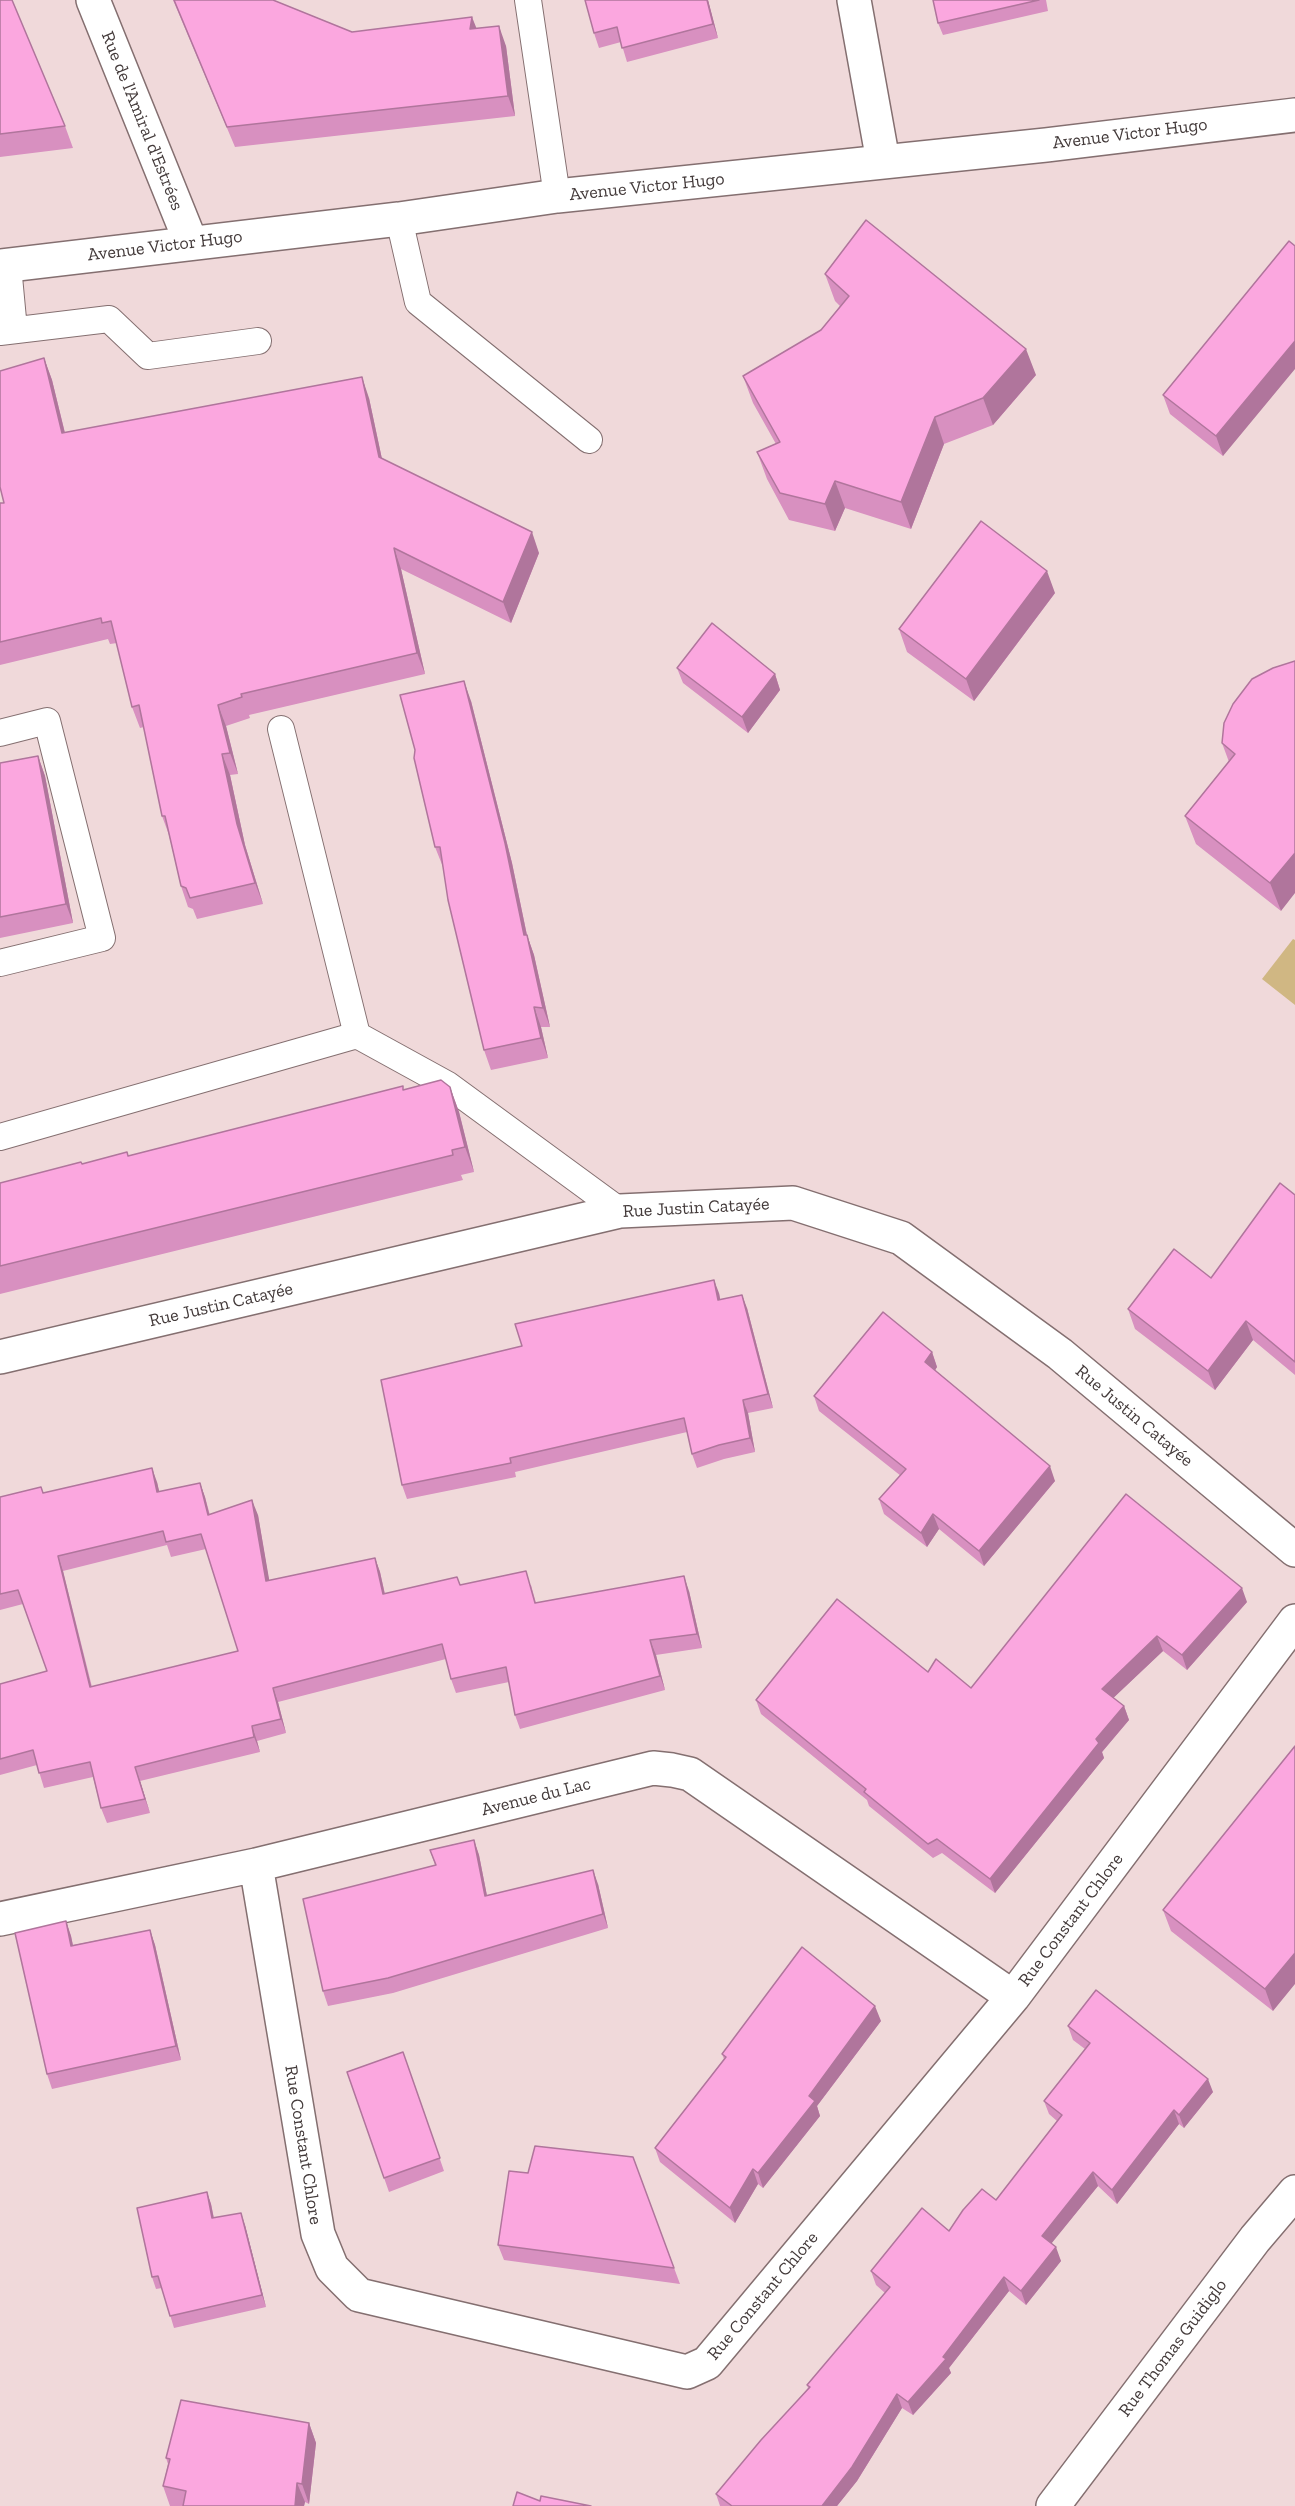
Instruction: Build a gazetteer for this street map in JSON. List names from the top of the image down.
{
  "streets": {
    "street": [
      "Rue de l'Amiral d'Estrées",
      "Avenue Victor Hugo",
      "Rue Justin Catayée",
      "Avenue du Lac",
      "Rue Constant Chlore",
      "Rue Thomas Guidiglo"
    ]
  },
  "crossings": [
    ["Rue de l'Amiral d'Estrées", "Avenue Victor Hugo"],
    ["Avenue du Lac", "Rue Constant Chlore"]
  ]
}
